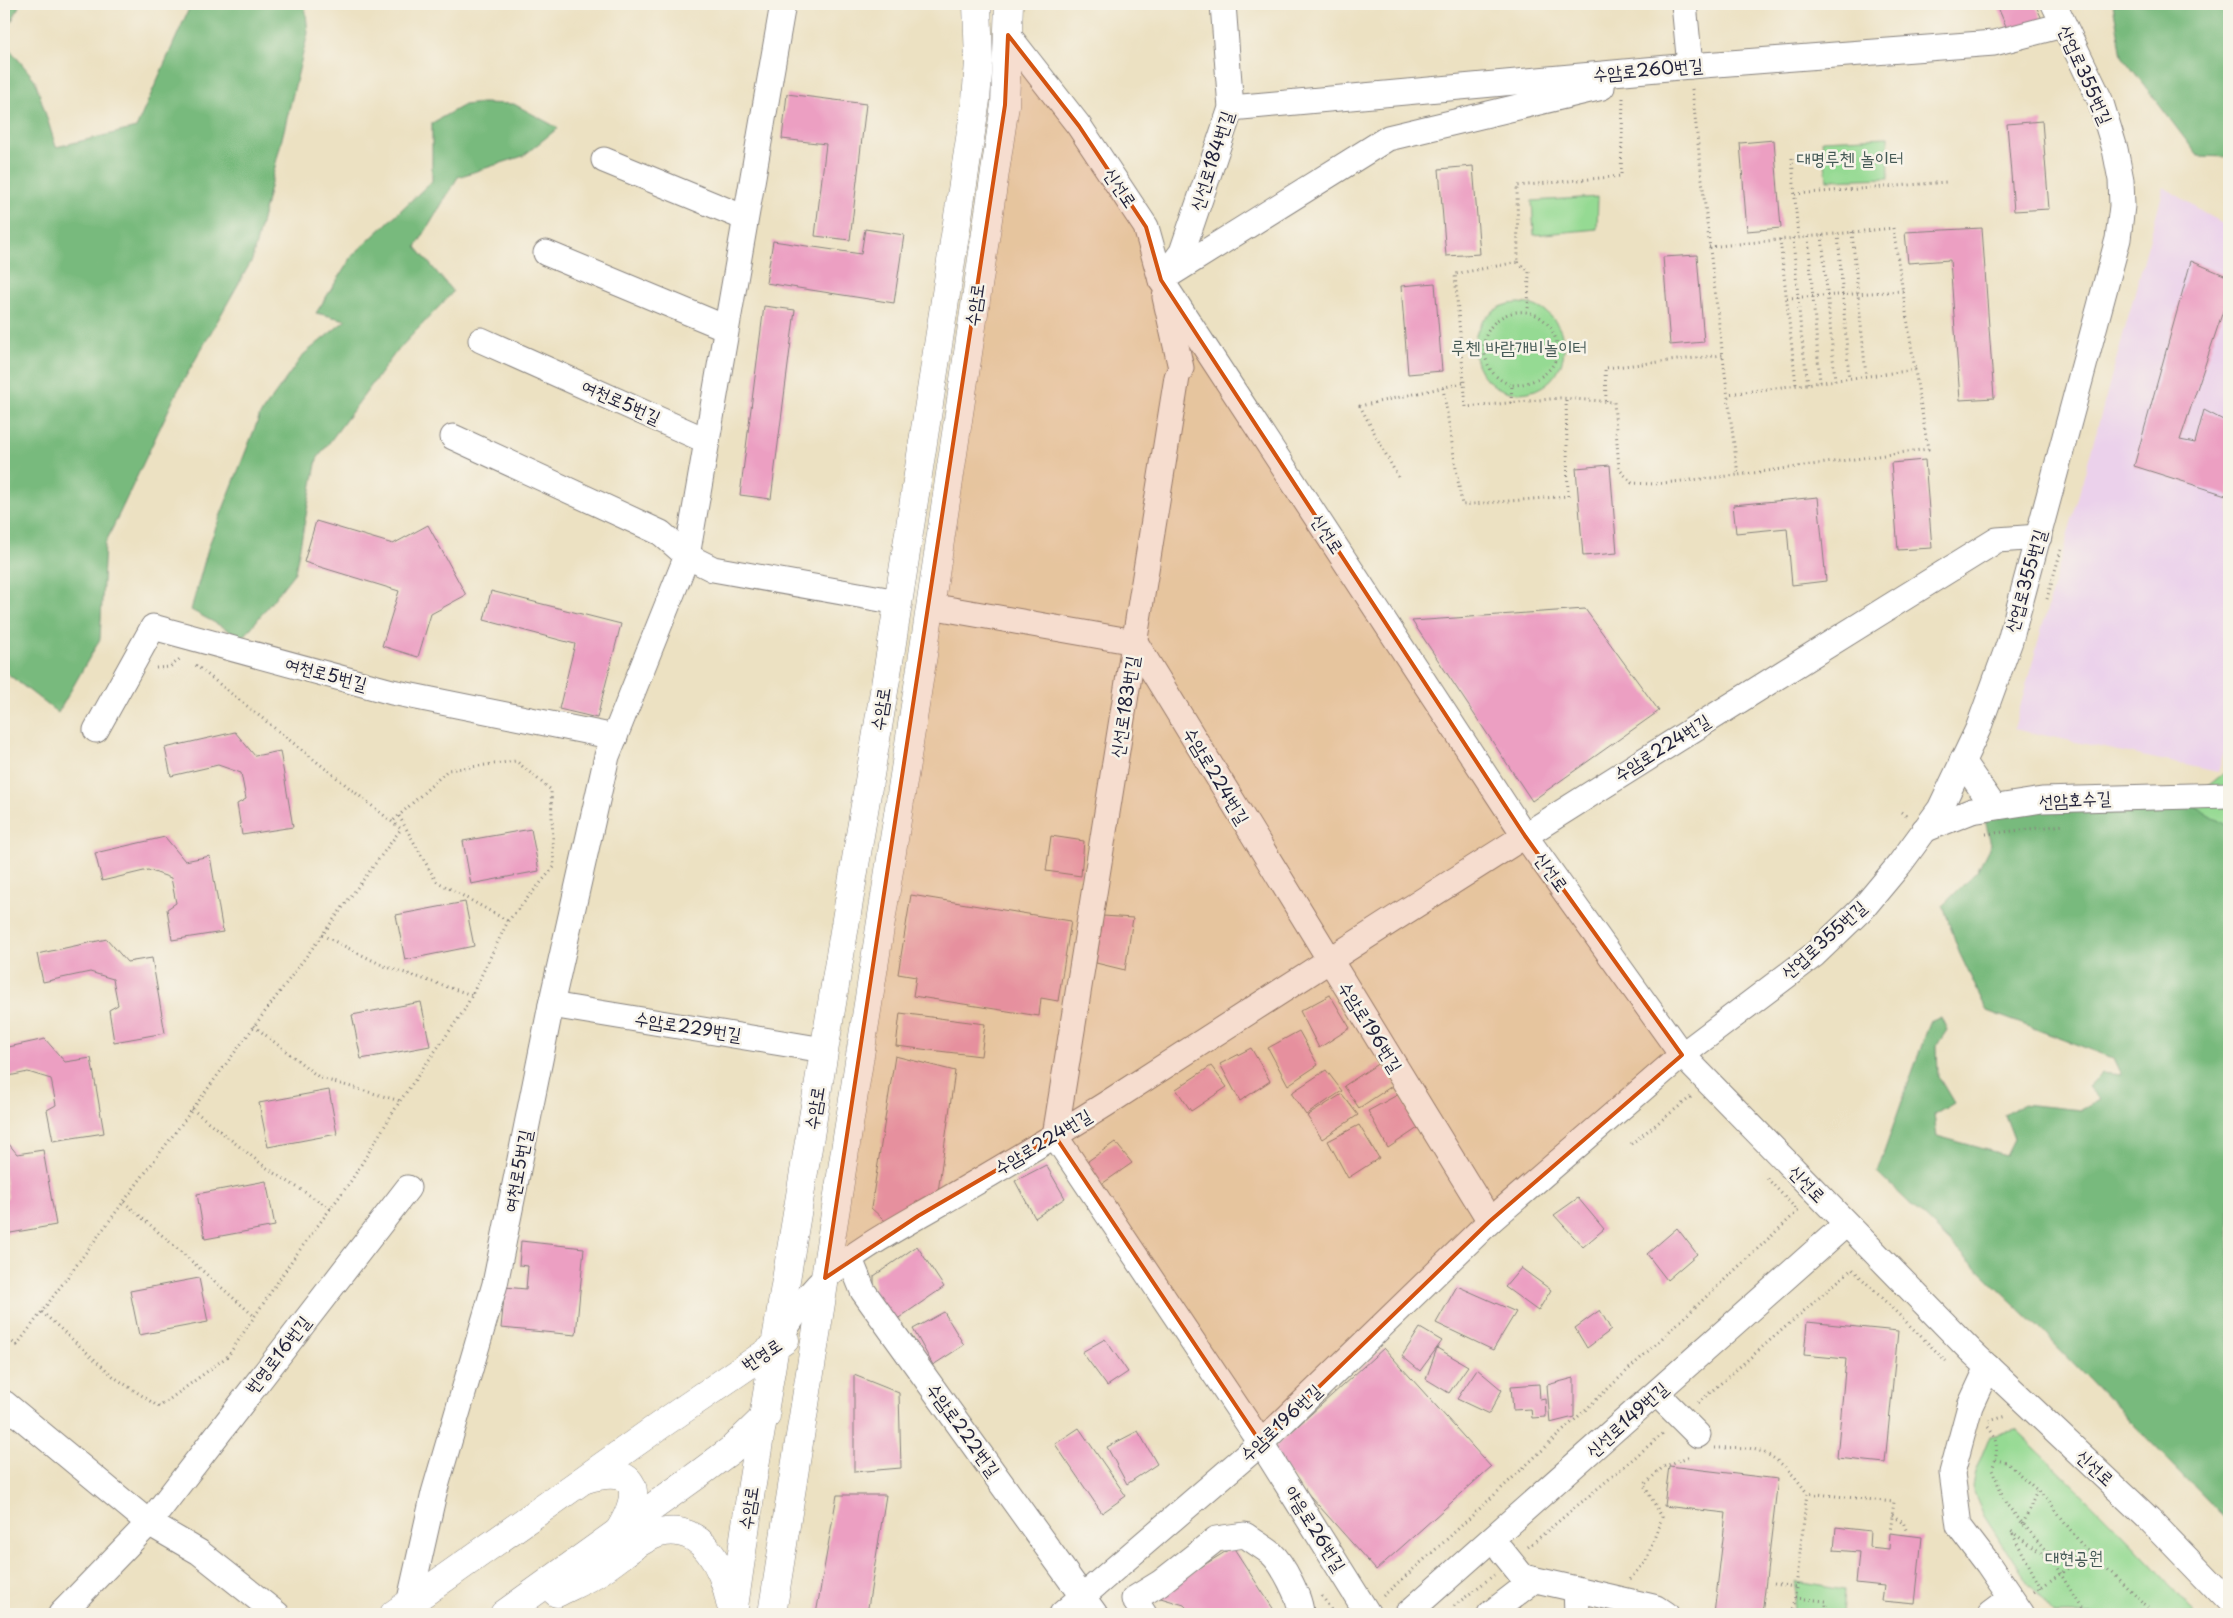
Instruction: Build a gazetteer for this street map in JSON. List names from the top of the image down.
{
  "streets": {
    "main road": ["수암로", "번영로"],
    "street": [
      "수암로260번길",
      "산업로355번길",
      "신선로184번길",
      "신선로",
      "여천로5번길",
      "신선로183번길",
      "수암로224번길",
      "선암호수길",
      "수암로229번길",
      "수암로196번길",
      "번영로16번길",
      "신선로149번길",
      "수암로222번길",
      "야음로26번길"
    ]
  },
  "crossings": [
    ["수암로260번길", "산업로355번길"],
    ["수암로260번길", "신선로184번길"],
    ["산업로355번길", "신선로"],
    ["산업로355번길", "선암호수길"],
    ["산업로355번길", "수암로196번길"],
    ["신선로184번길", "신선로"],
    ["신선로184번길", "신선로183번길"],
    ["신선로", "수암로"],
    ["신선로", "신선로183번길"],
    ["신선로", "수암로224번길"],
    ["신선로", "수암로196번길"],
    ["신선로", "신선로149번길"],
    ["수암로", "수암로224번길"],
    ["수암로", "수암로229번길"],
    ["수암로", "번영로"],
    ["여천로5번길", "수암로229번길"],
    ["여천로5번길", "번영로"],
    ["신선로183번길", "수암로224번길"],
    ["신선로183번길", "야음로26번길"],
    ["수암로224번길", "수암로196번길"],
    ["수암로224번길", "번영로"],
    ["수암로224번길", "수암로222번길"],
    ["수암로224번길", "야음로26번길"],
    ["수암로196번길", "수암로222번길"],
    ["수암로196번길", "야음로26번길"]
  ],
  "parks": ["대명루첸 놀이터", "루첸 바람개비놀이터", "대현공원"]
}
